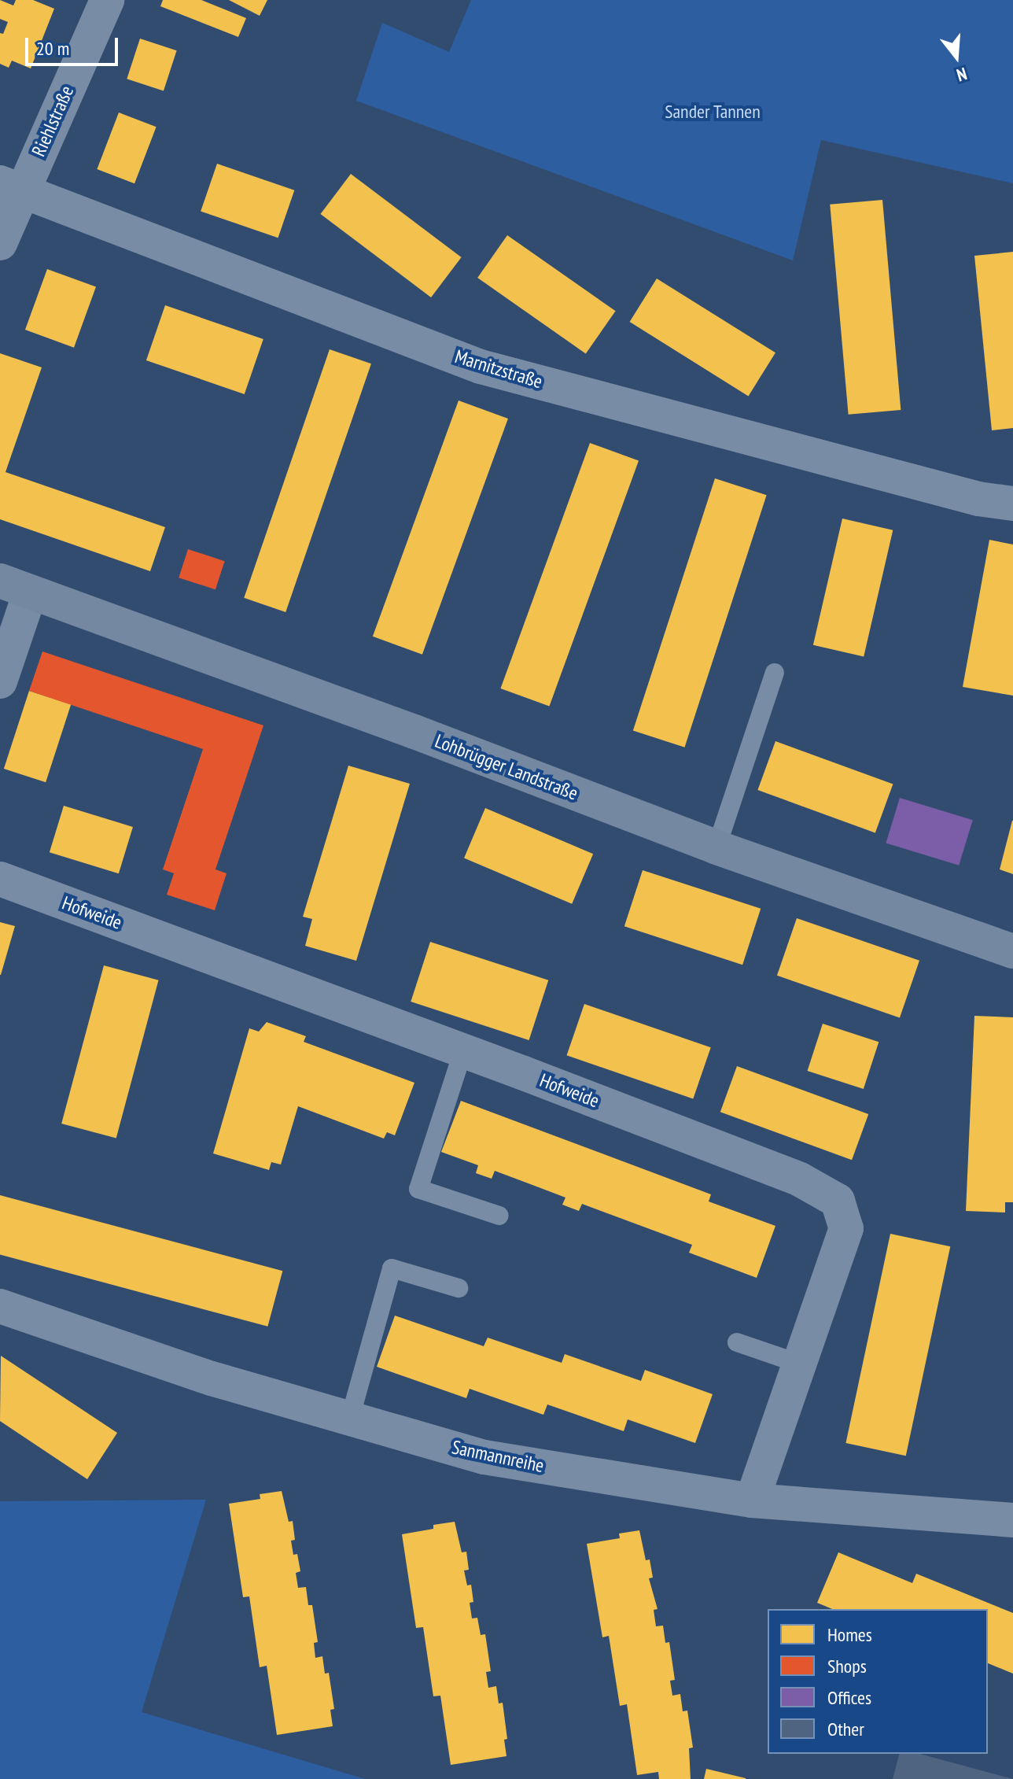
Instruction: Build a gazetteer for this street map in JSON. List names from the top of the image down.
{
  "streets": {
    "street": [
      "Riehlstraße",
      "Marnitzstraße",
      "Lohbrügger Landstraße",
      "Hofweide",
      "Sanmannreihe"
    ]
  },
  "crossings": [
    ["Riehlstraße", "Marnitzstraße"],
    ["Hofweide", "Sanmannreihe"]
  ],
  "parks": ["Sander Tannen"],
  "legend": [
    "Homes",
    "Shops",
    "Offices",
    "Other"
  ],
  "scale_bar": "20 m",
  "north": "bottom"
}
